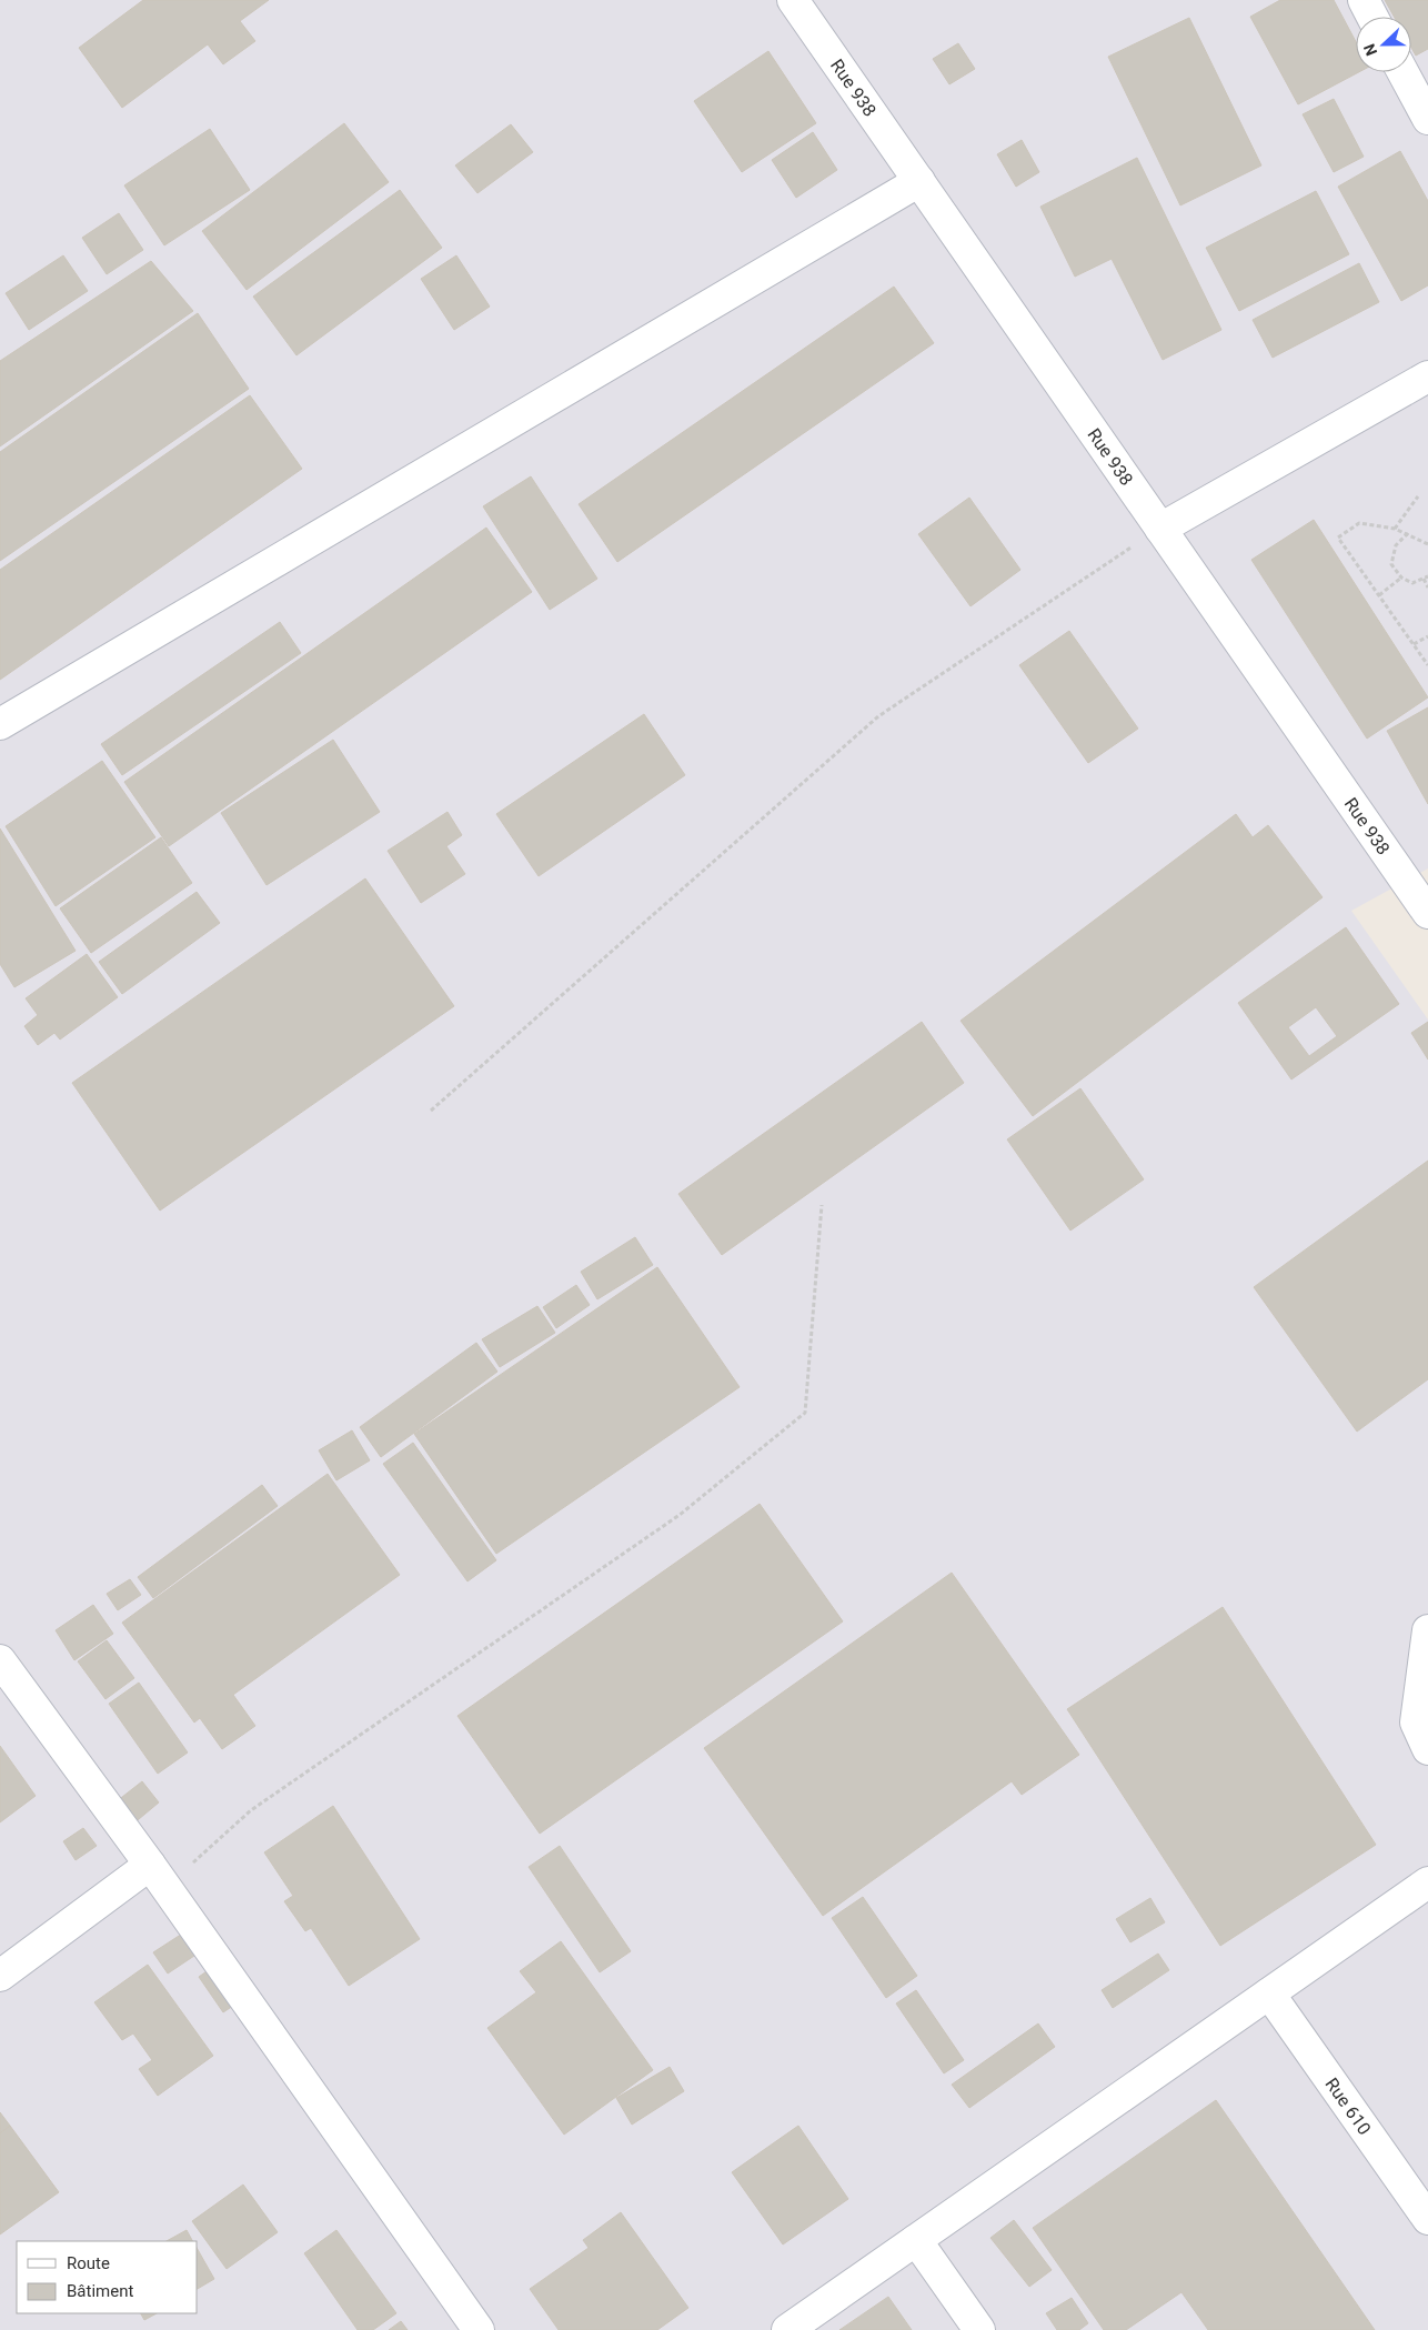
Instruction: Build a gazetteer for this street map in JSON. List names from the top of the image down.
{
  "streets": {
    "street": ["Rue 938", "Rue 610"]
  },
  "legend": ["Route", "Bâtiment"],
  "north": "left"
}
